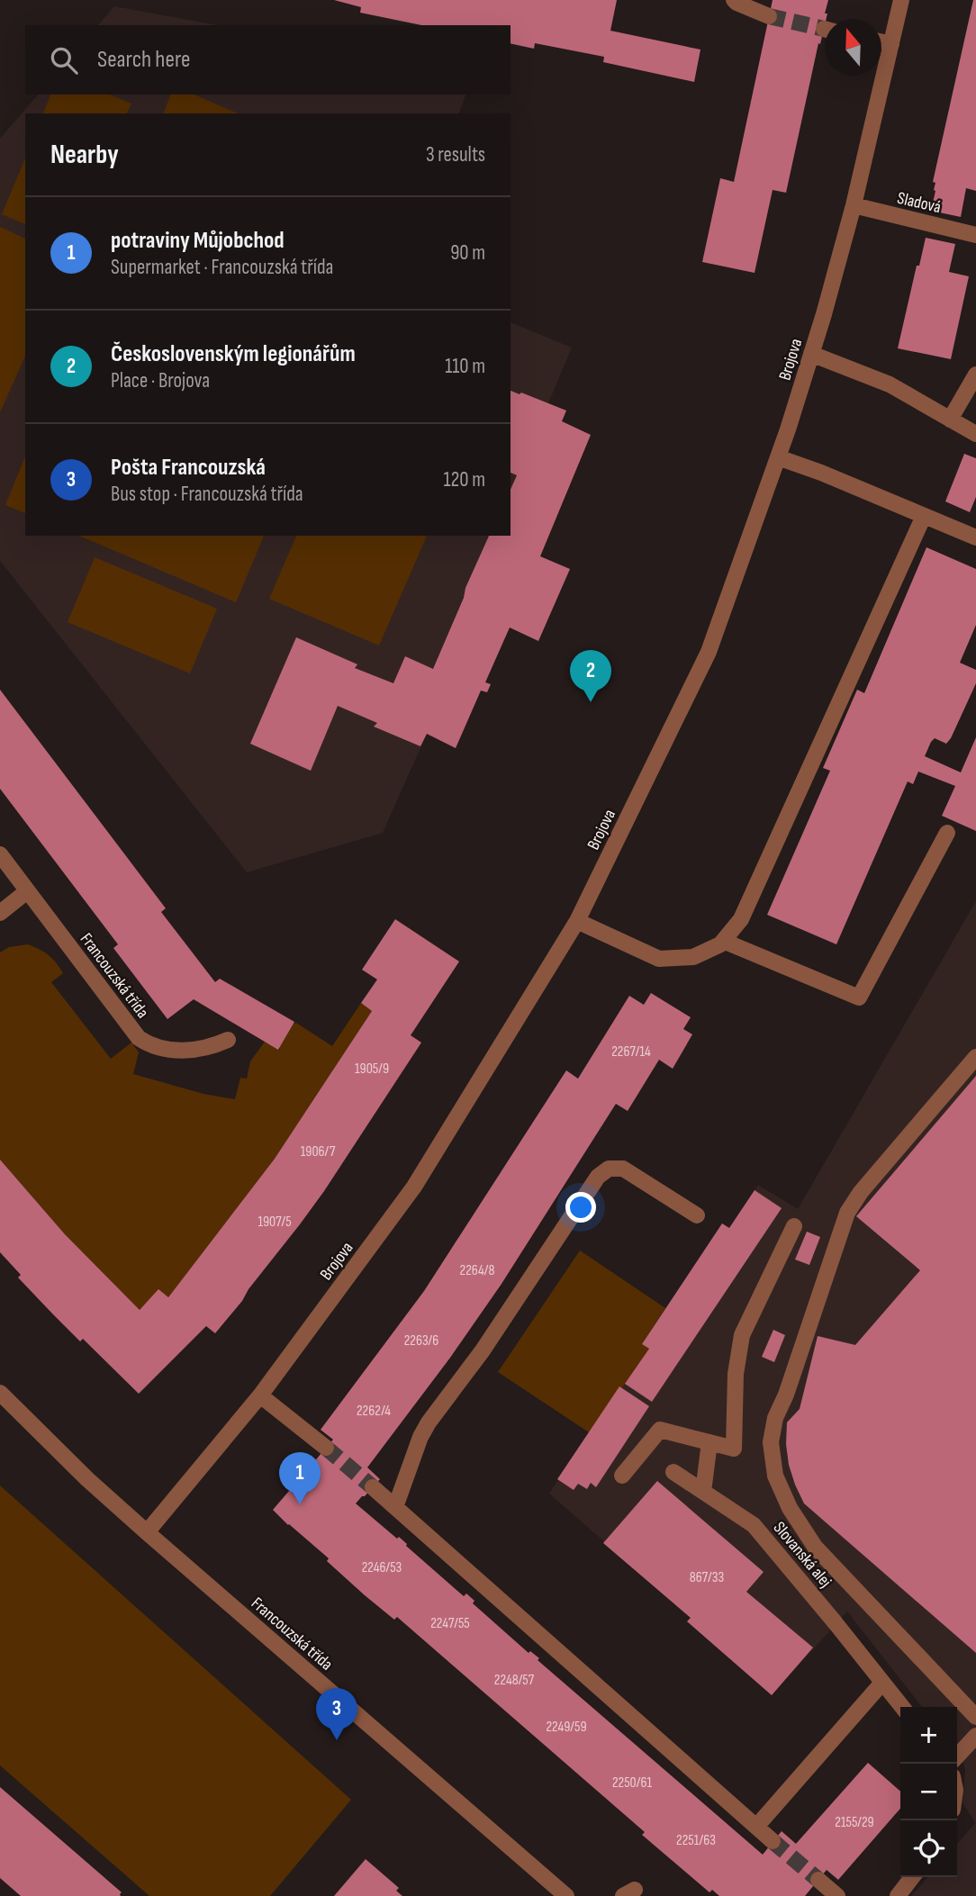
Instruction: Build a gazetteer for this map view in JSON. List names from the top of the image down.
{
  "streets": {
    "street": [
      "Sladová",
      "Brojova",
      "Francouzská třída",
      "Slovanská alej"
    ]
  },
  "crossings": [
    ["Sladová", "Brojova"],
    ["Brojova", "Francouzská třída"]
  ],
  "house_numbers": [
    "2267/14",
    "1905/9",
    "1906/7",
    "1907/5",
    "2264/8",
    "2263/6",
    "2262/4",
    "2246/53",
    "867/33",
    "2247/55",
    "2248/57",
    "2249/59",
    "2250/61",
    "2155/29",
    "2251/63"
  ],
  "north": "top",
  "page": {
    "search": "Search here",
    "heading": ["Nearby", "3 results"],
    "list": [
      {
        "mark": "1",
        "name": "potraviny Můjobchod",
        "note": "Supermarket · Francouzská třída",
        "value": "90 m"
      },
      {
        "mark": "2",
        "name": "Československým legionářům",
        "note": "Place · Brojova",
        "value": "110 m"
      },
      {
        "mark": "3",
        "name": "Pošta Francouzská",
        "note": "Bus stop · Francouzská třída",
        "value": "120 m"
      }
    ],
    "pins": ["2", "1", "3"],
    "map_buttons": ["+", "−"]
  }
}
